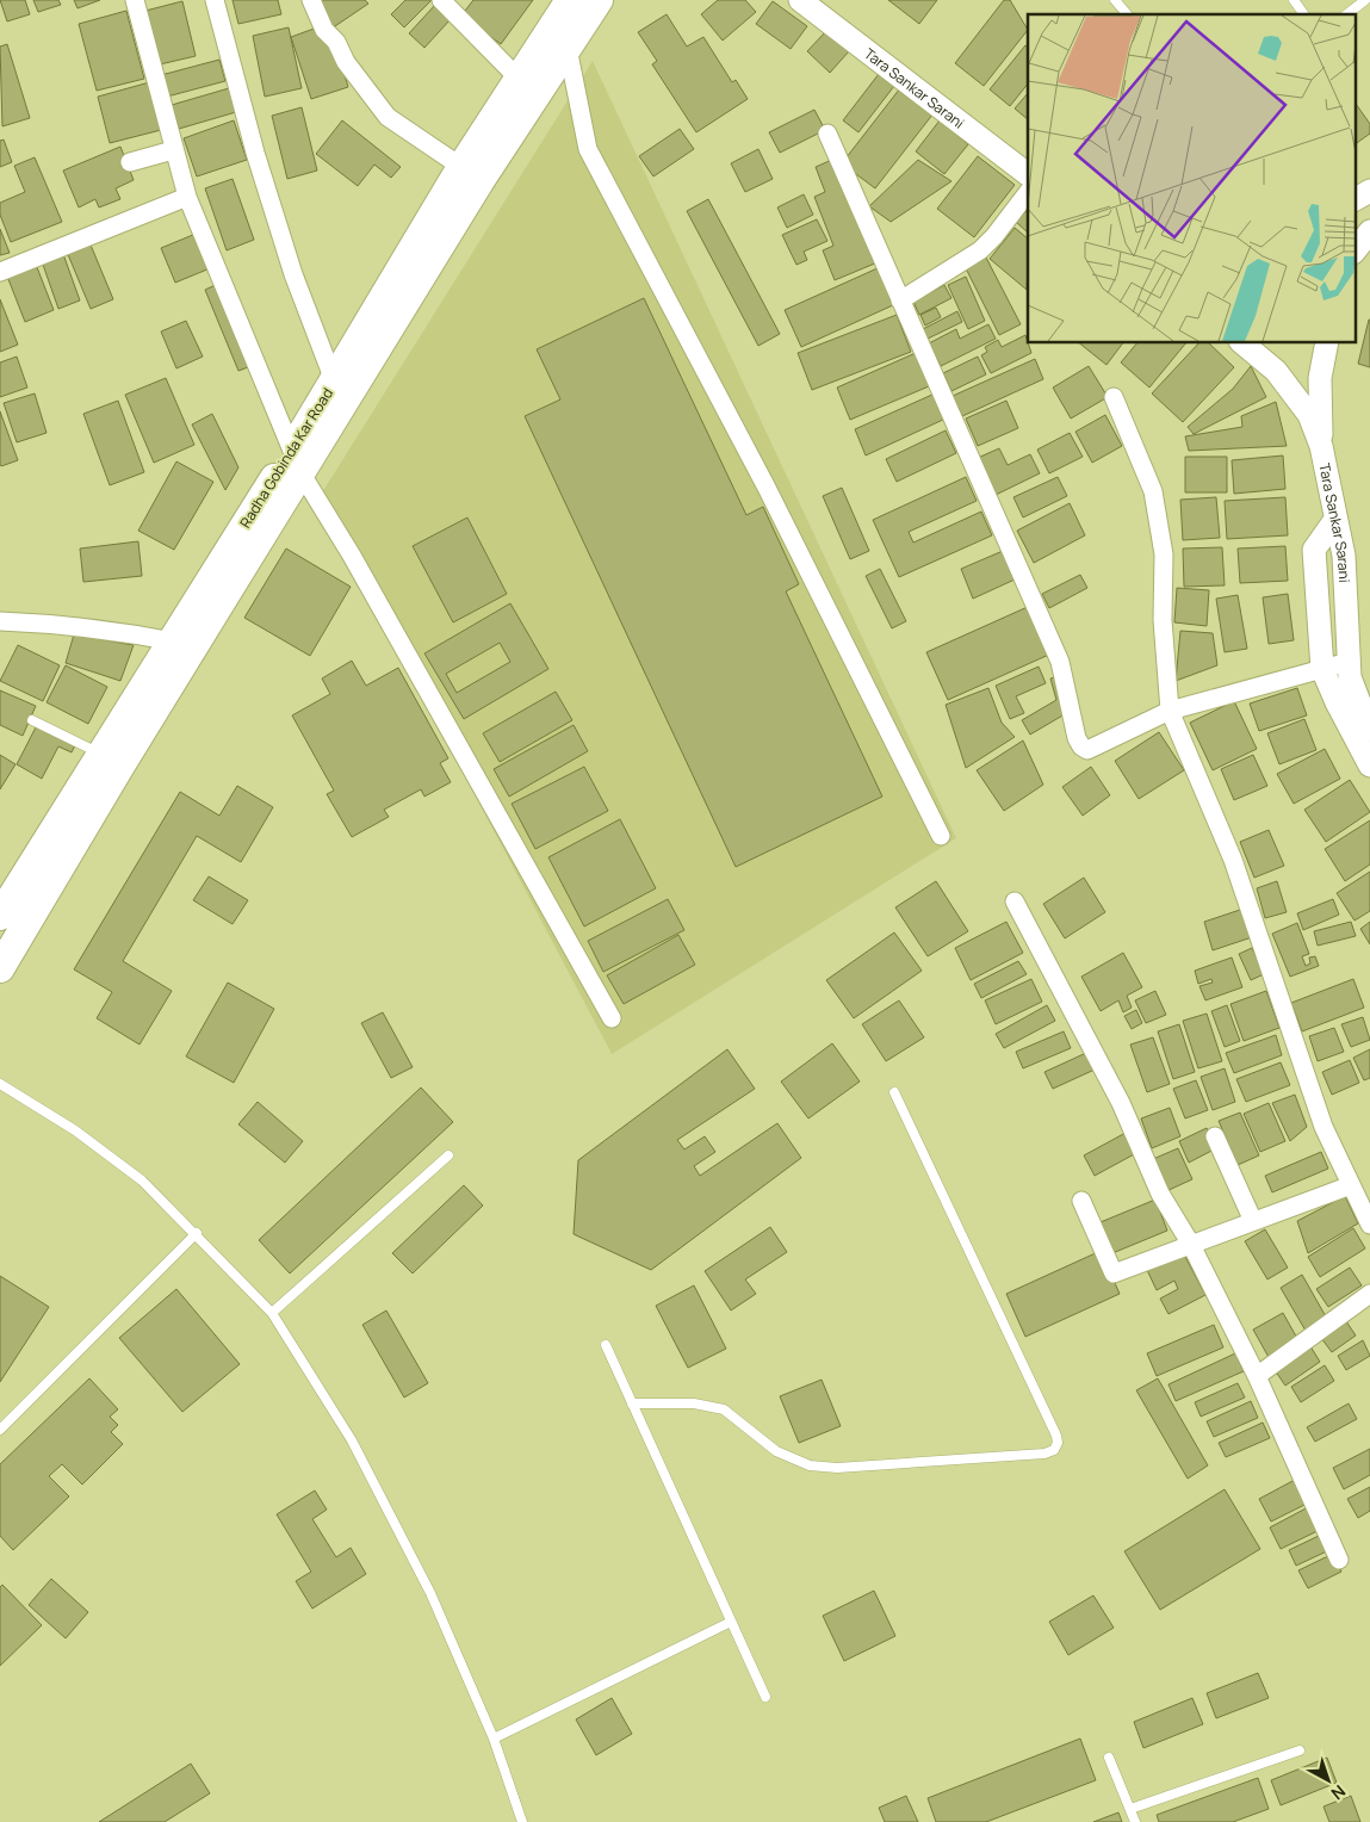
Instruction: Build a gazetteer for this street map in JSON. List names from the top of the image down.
{
  "streets": {
    "main road": ["Radha Gobinda Kar Road"],
    "street": ["Tara Sankar Sarani"]
  },
  "north": "bottom right"
}
